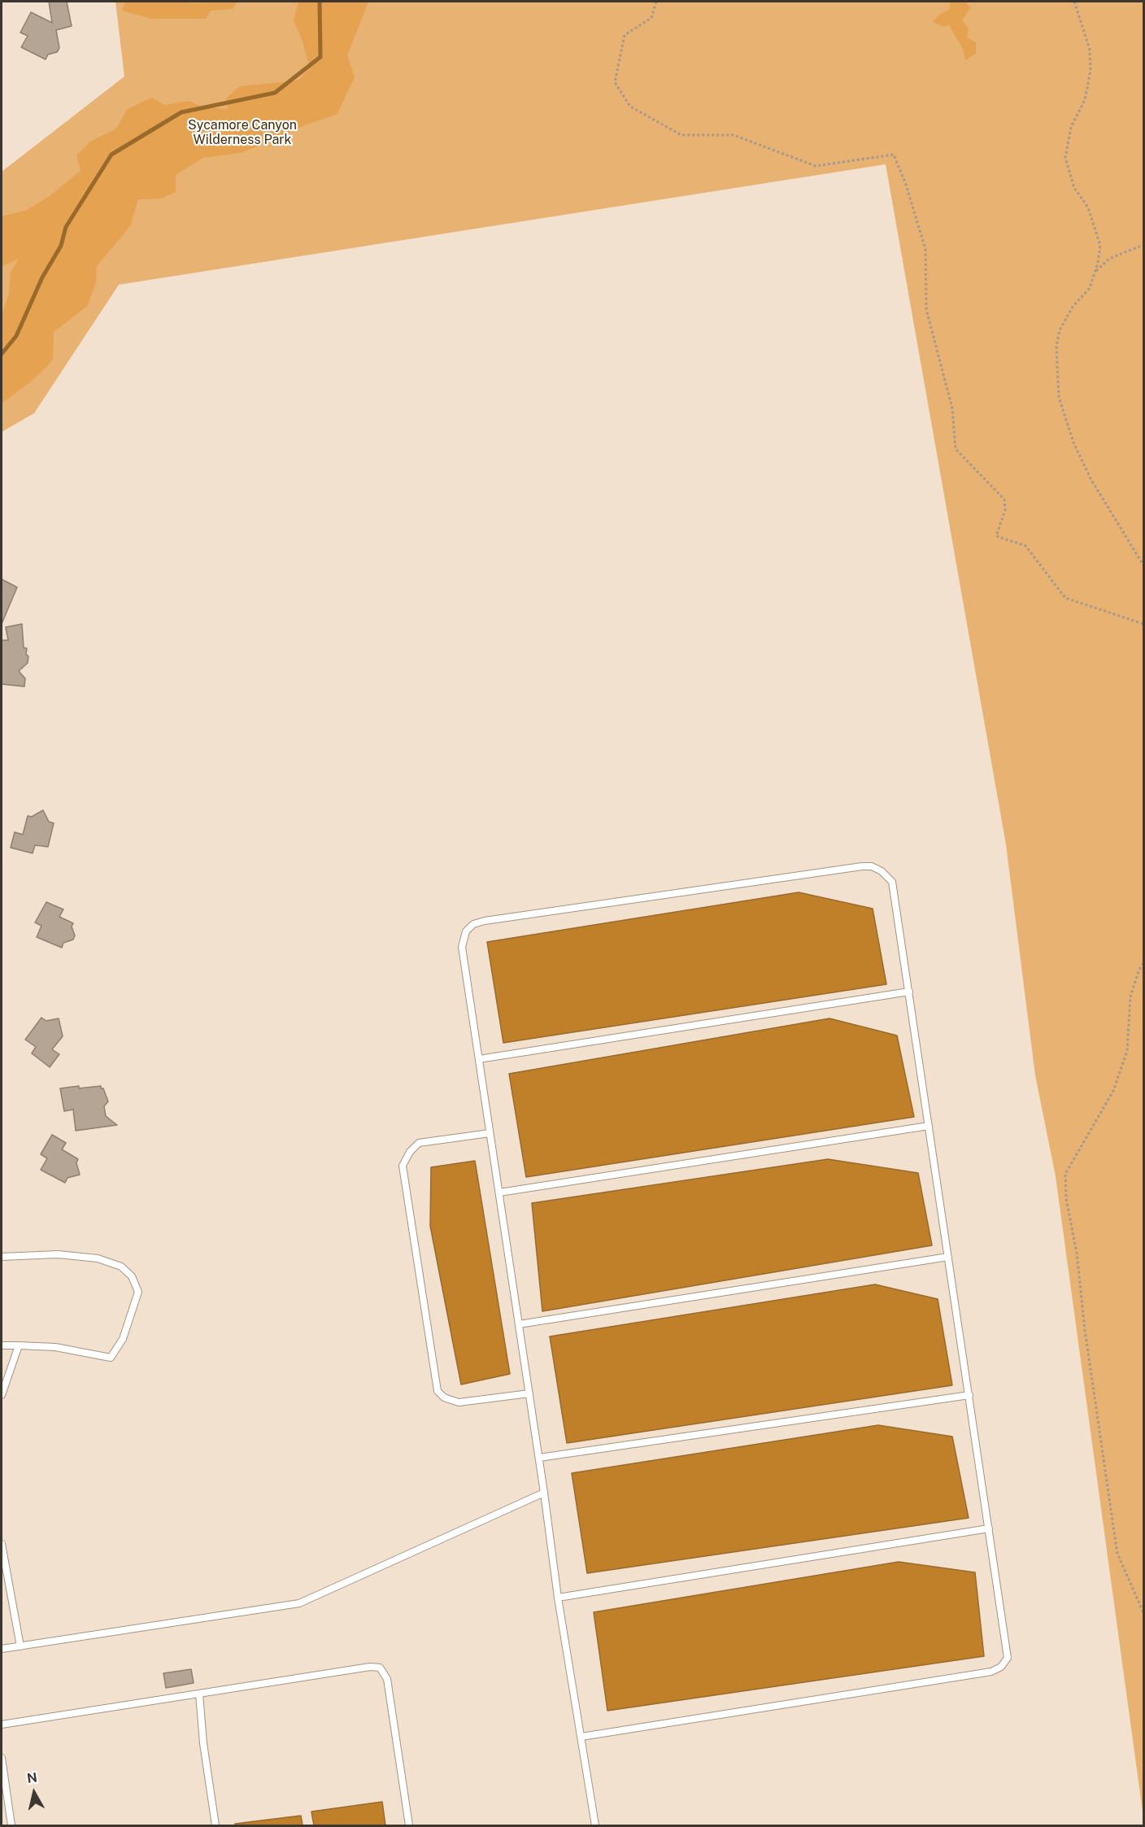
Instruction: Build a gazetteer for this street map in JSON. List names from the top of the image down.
{
  "parks": ["Sycamore Canyon Wilderness Park"],
  "north": "top"
}
